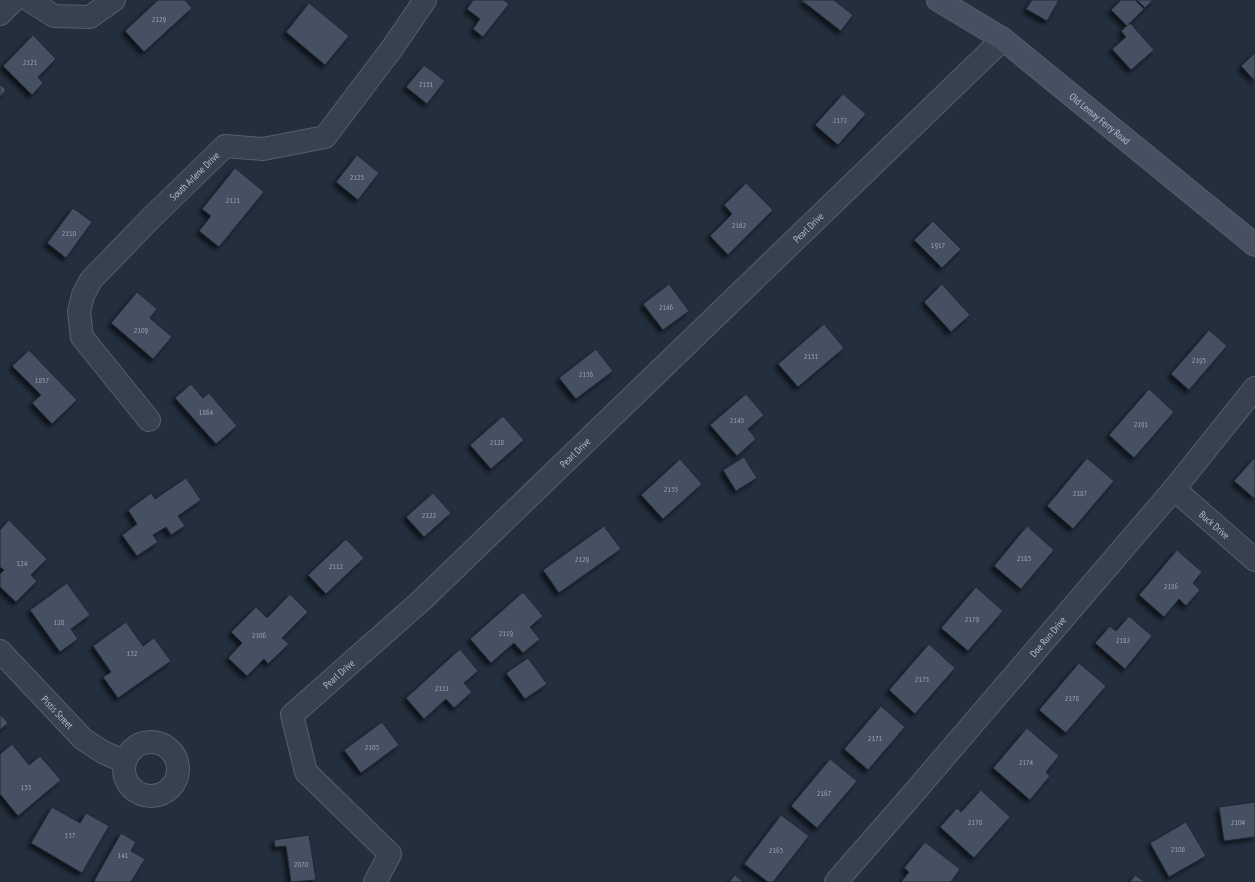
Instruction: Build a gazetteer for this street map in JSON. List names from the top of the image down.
{
  "streets": {
    "main road": ["Old Lemay Ferry Road"],
    "street": [
      "South Arlene Drive",
      "Pearl Drive",
      "Buck Drive",
      "Doe Run Drive",
      "Pistis Street"
    ]
  },
  "crossings": [
    ["Old Lemay Ferry Road", "Pearl Drive"],
    ["Buck Drive", "Doe Run Drive"]
  ],
  "house_numbers": [
    "2129",
    "2121",
    "2131",
    "2172",
    "2125",
    "2121",
    "2162",
    "2110",
    "1917",
    "2146",
    "2109",
    "2151",
    "2195",
    "2136",
    "1857",
    "1864",
    "2145",
    "2191",
    "2128",
    "2135",
    "2187",
    "2122",
    "2183",
    "2129",
    "124",
    "2112",
    "2186",
    "2179",
    "128",
    "2119",
    "2106",
    "2182",
    "132",
    "2175",
    "2111",
    "2178",
    "2171",
    "2103",
    "2174",
    "133",
    "2167",
    "2170",
    "2104",
    "137",
    "2108",
    "2163",
    "141",
    "2070"
  ]
}
